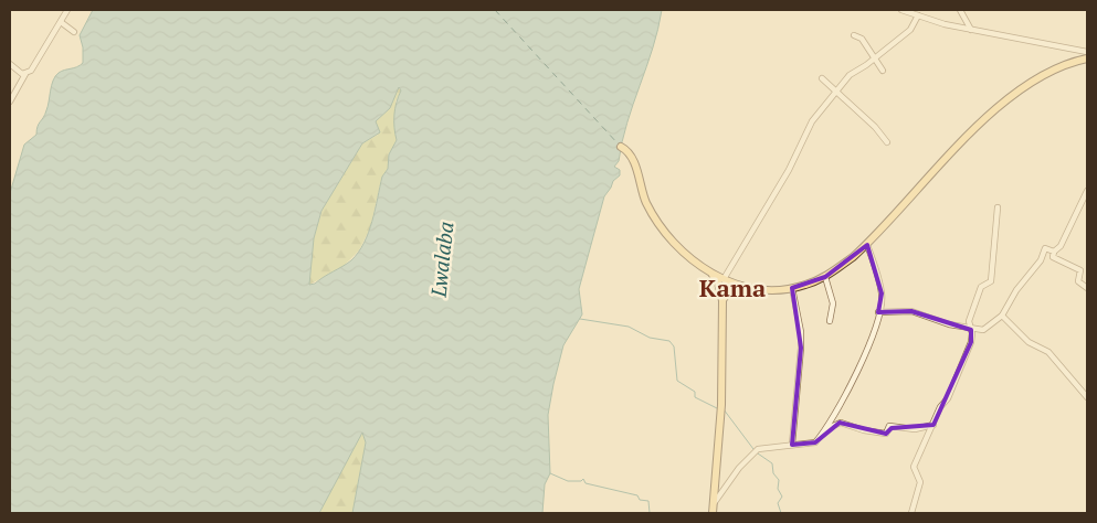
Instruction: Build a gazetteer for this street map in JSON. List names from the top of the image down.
{
  "districts": ["Kama"],
  "water": ["Lwalaba"]
}
